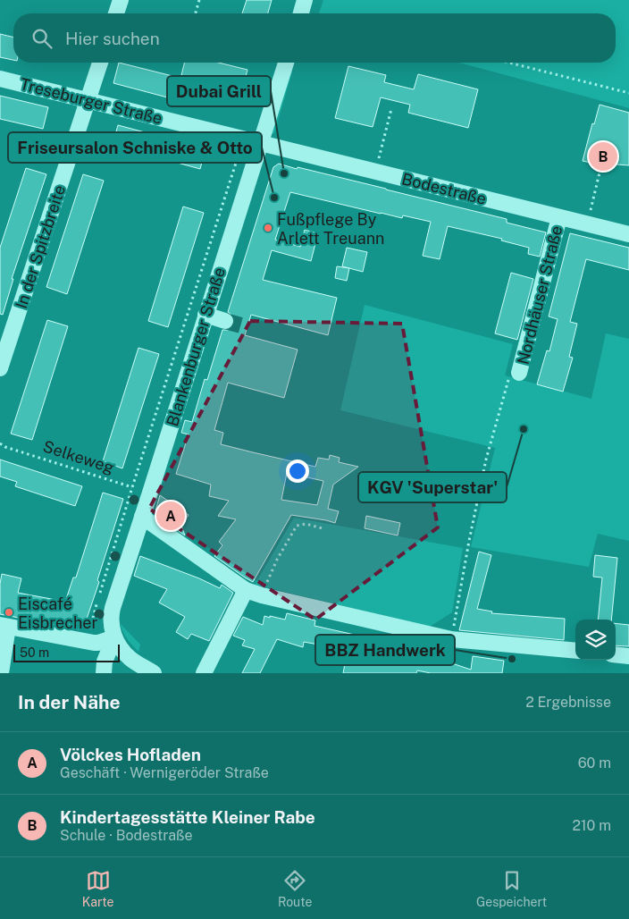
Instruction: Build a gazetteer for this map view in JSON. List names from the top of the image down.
{
  "streets": {
    "street": [
      "Treseburger Straße",
      "Bodestraße",
      "In der Spitzbreite",
      "Nordhäuser Straße",
      "Blankenburger Straße"
    ],
    "path": ["Selkeweg"]
  },
  "crossings": [
    ["Treseburger Straße", "Bodestraße"],
    ["Treseburger Straße", "In der Spitzbreite"],
    ["Treseburger Straße", "Blankenburger Straße"],
    ["Bodestraße", "Nordhäuser Straße"],
    ["Bodestraße", "Blankenburger Straße"],
    ["Blankenburger Straße", "Selkeweg"]
  ],
  "places": [
    "Dubai Grill",
    "Friseursalon Schniske & Otto",
    "Fußpflege By Arlett Treuann",
    "KGV 'Superstar'",
    "Eiscafé Eisbrecher",
    "BBZ Handwerk"
  ],
  "scale_bar": "50 m",
  "page": {
    "search": "Hier suchen",
    "pins": ["B", "A"],
    "scale": "50 m",
    "heading": ["In der Nähe", "2 Ergebnisse"],
    "list": [
      {
        "mark": "A",
        "name": "Völckes Hofladen",
        "note": "Geschäft · Wernigeröder Straße",
        "value": "60 m"
      },
      {
        "mark": "B",
        "name": "Kindertagesstätte Kleiner Rabe",
        "note": "Schule · Bodestraße",
        "value": "210 m"
      }
    ],
    "nav": ["Karte", "Route", "Gespeichert"]
  }
}
